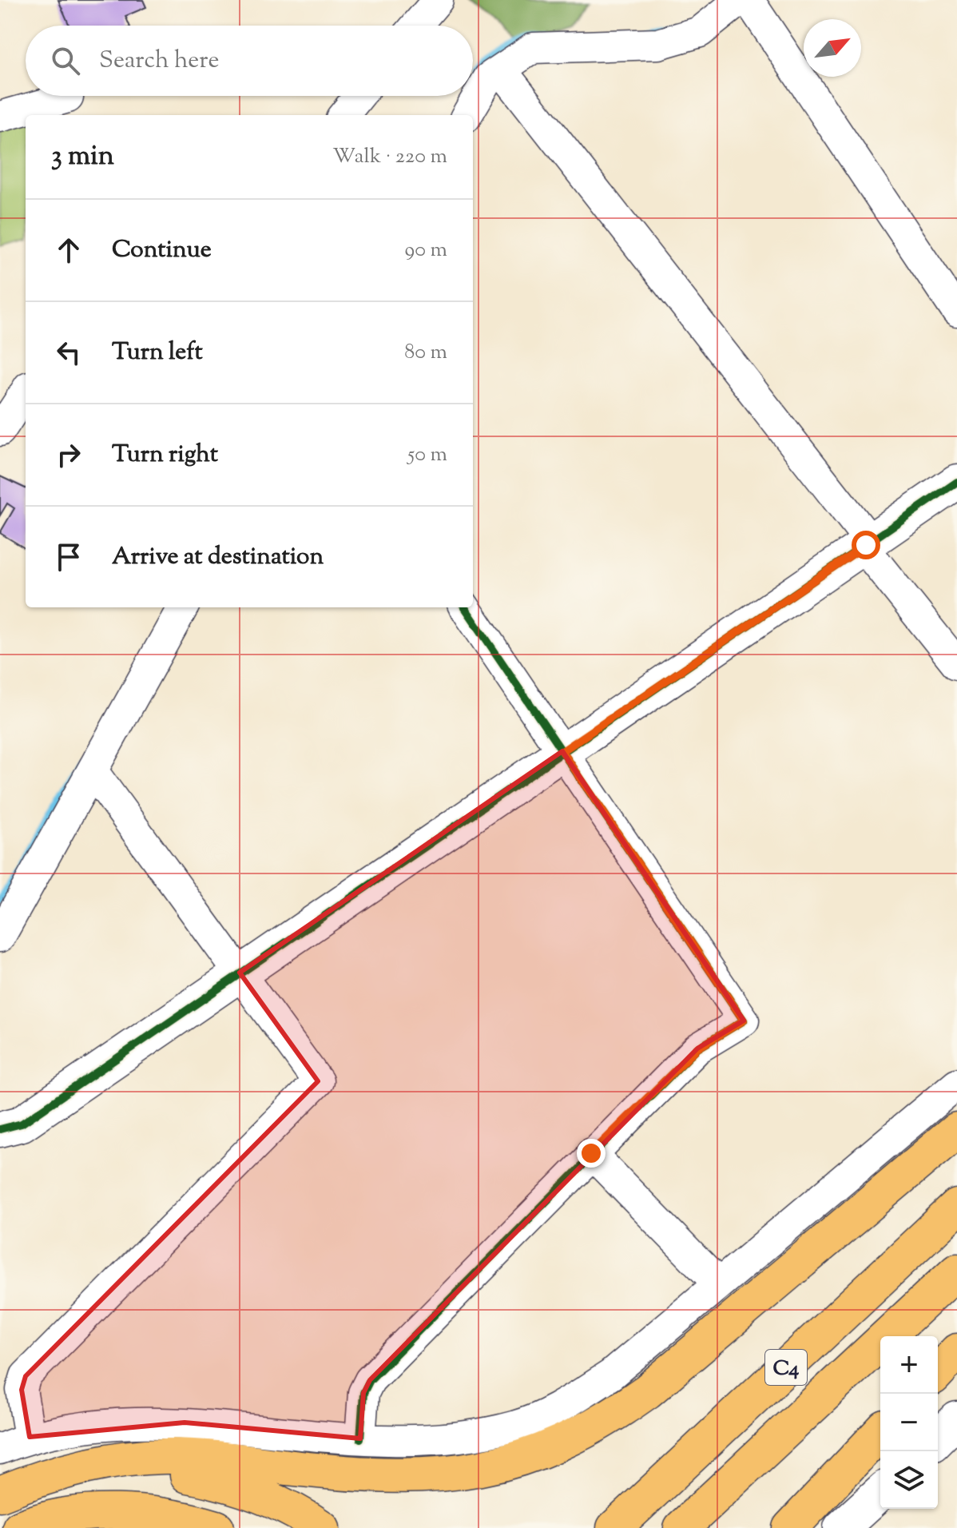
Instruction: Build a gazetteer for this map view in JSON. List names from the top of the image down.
{
  "streets": {
    "highway": ["C4"]
  },
  "north": "top right",
  "page": {
    "search": "Search here",
    "heading": ["3 min", "Walk · 220 m"],
    "list": [
      ["Continue", "90 m"],
      ["Turn left", "80 m"],
      ["Turn right", "50 m"],
      "Arrive at destination"
    ],
    "map_buttons": ["+", "−"]
  }
}
